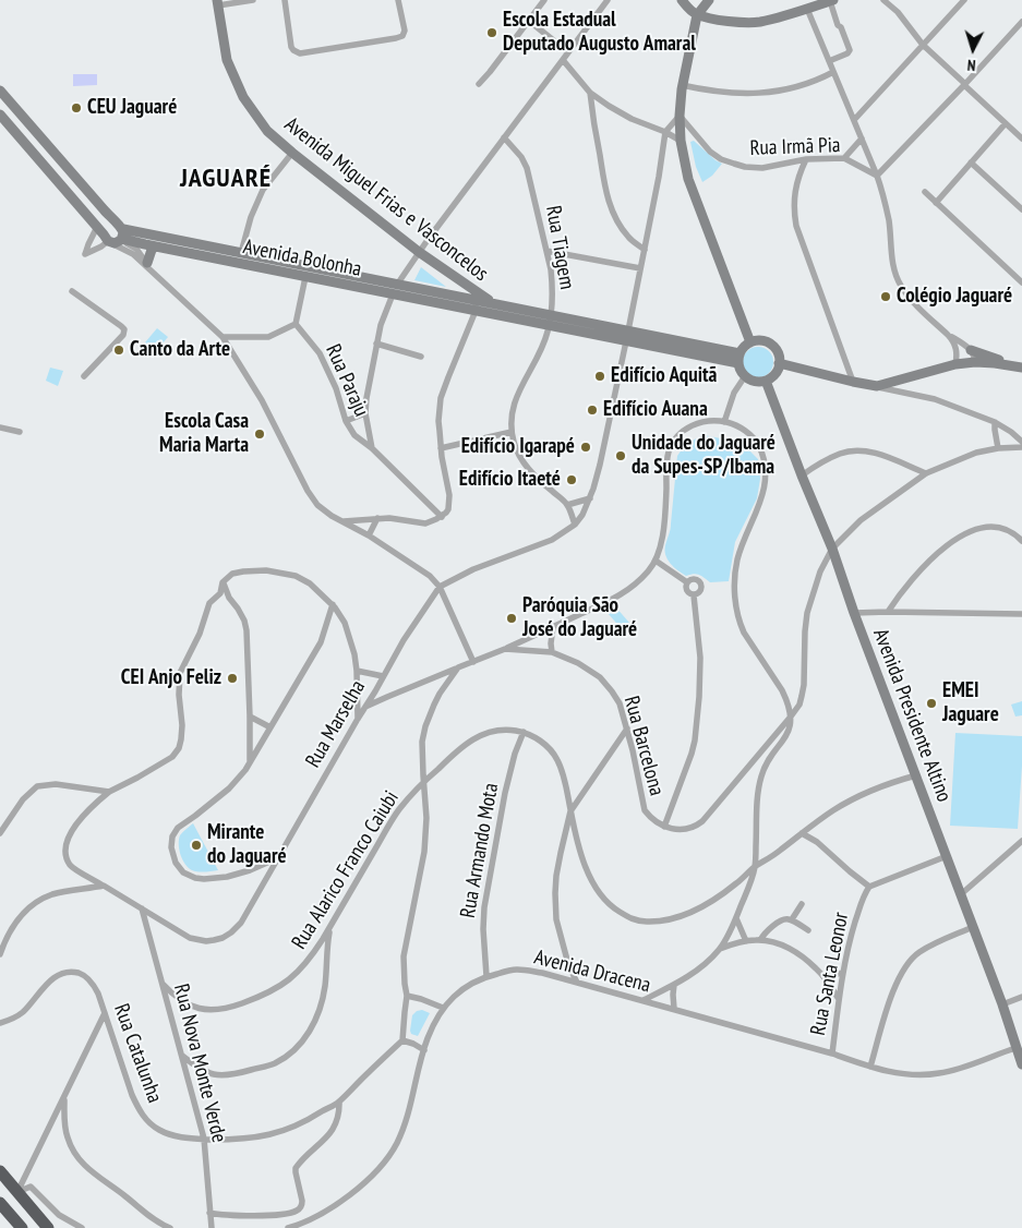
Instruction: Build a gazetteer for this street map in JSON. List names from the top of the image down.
{
  "streets": {
    "main road": ["Avenida Miguel Frias e Vasconcelos", "Avenida Bolonha", "Avenida Presidente Altino"],
    "street": [
      "Rua Irmã Pia",
      "Rua Tiagem",
      "Rua Paraju",
      "Rua Marselha",
      "Rua Barcelona",
      "Rua Armando Mota",
      "Rua Alarico Franco Caiubi",
      "Avenida Dracena",
      "Rua Santa Leonor",
      "Rua Catalunha",
      "Rua Nova Monte Verde"
    ]
  },
  "crossings": [
    ["Avenida Miguel Frias e Vasconcelos", "Avenida Bolonha"],
    ["Rua Tiagem", "Avenida Bolonha"],
    ["Avenida Bolonha", "Avenida Presidente Altino"],
    ["Avenida Bolonha", "Rua Marselha"],
    ["Avenida Presidente Altino", "Rua Alarico Franco Caiubi"],
    ["Avenida Presidente Altino", "Avenida Dracena"],
    ["Rua Marselha", "Rua Barcelona"],
    ["Rua Marselha", "Rua Nova Monte Verde"],
    ["Rua Armando Mota", "Rua Alarico Franco Caiubi"],
    ["Rua Armando Mota", "Avenida Dracena"],
    ["Rua Alarico Franco Caiubi", "Rua Nova Monte Verde"],
    ["Avenida Dracena", "Rua Santa Leonor"],
    ["Rua Catalunha", "Rua Nova Monte Verde"]
  ],
  "districts": ["JAGUARÉ"],
  "places": [
    "Escola Estadual Deputado Augusto Amaral",
    "CEU Jaguaré",
    "Colégio Jaguaré",
    "Canto da Arte",
    "Edifício Aquitã",
    "Edifício Auana",
    "Escola Casa Maria Marta",
    "Edifício Igarapé",
    "Unidade do Jaguaré da Supes-SP/Ibama",
    "Edifício Itaeté",
    "Paróquia São José do Jaguaré",
    "CEI Anjo Feliz",
    "EMEI Jaguare",
    "Mirante do Jaguaré"
  ],
  "north": "bottom"
}
